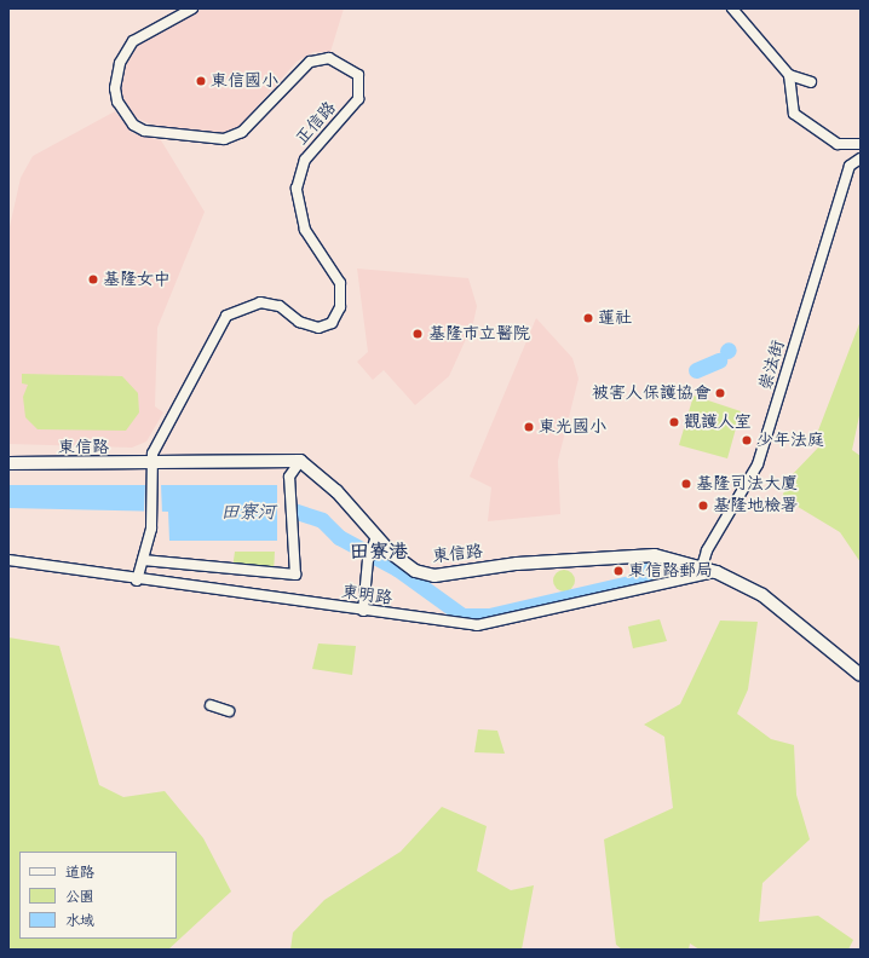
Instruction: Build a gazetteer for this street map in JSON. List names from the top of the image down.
{
  "streets": {
    "main road": ["東信路"],
    "street": ["正信路", "崇法街", "東明路"]
  },
  "crossings": [
    ["正信路", "東信路"],
    ["崇法街", "東信路"],
    ["崇法街", "東明路"],
    ["東信路", "東明路"]
  ],
  "districts": ["田寮港"],
  "water": ["田寮河"],
  "places": [
    "東信國小",
    "基隆女中",
    "蓮社",
    "基隆市立醫院",
    "被害人保護協會",
    "觀護人室",
    "東光國小",
    "少年法庭",
    "基隆司法大廈",
    "基隆地檢署",
    "東信路郵局"
  ],
  "legend": ["道路", "公園", "水域"]
}
